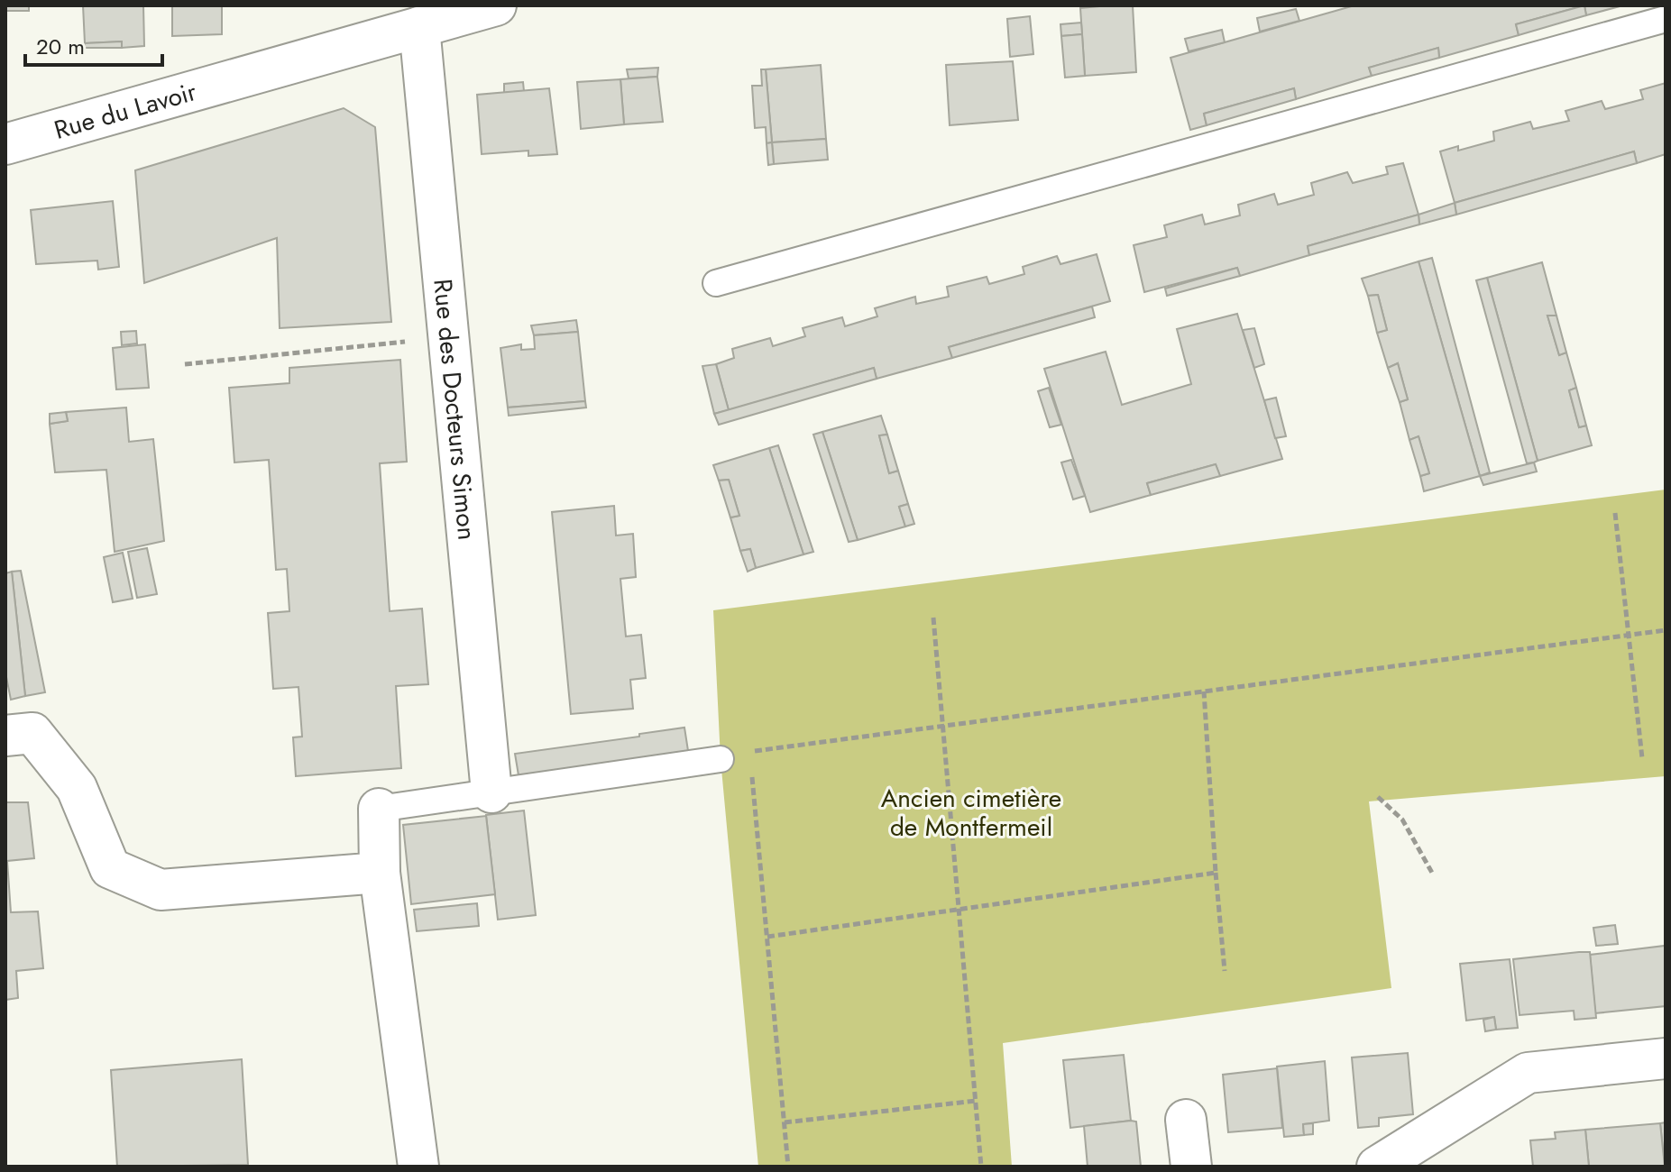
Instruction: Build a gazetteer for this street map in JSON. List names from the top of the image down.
{
  "streets": {
    "street": ["Rue du Lavoir", "Rue des Docteurs Simon"]
  },
  "crossings": [
    ["Rue du Lavoir", "Rue des Docteurs Simon"]
  ],
  "parks": ["Ancien cimetière de Montfermeil"],
  "scale_bar": "20 m"
}
